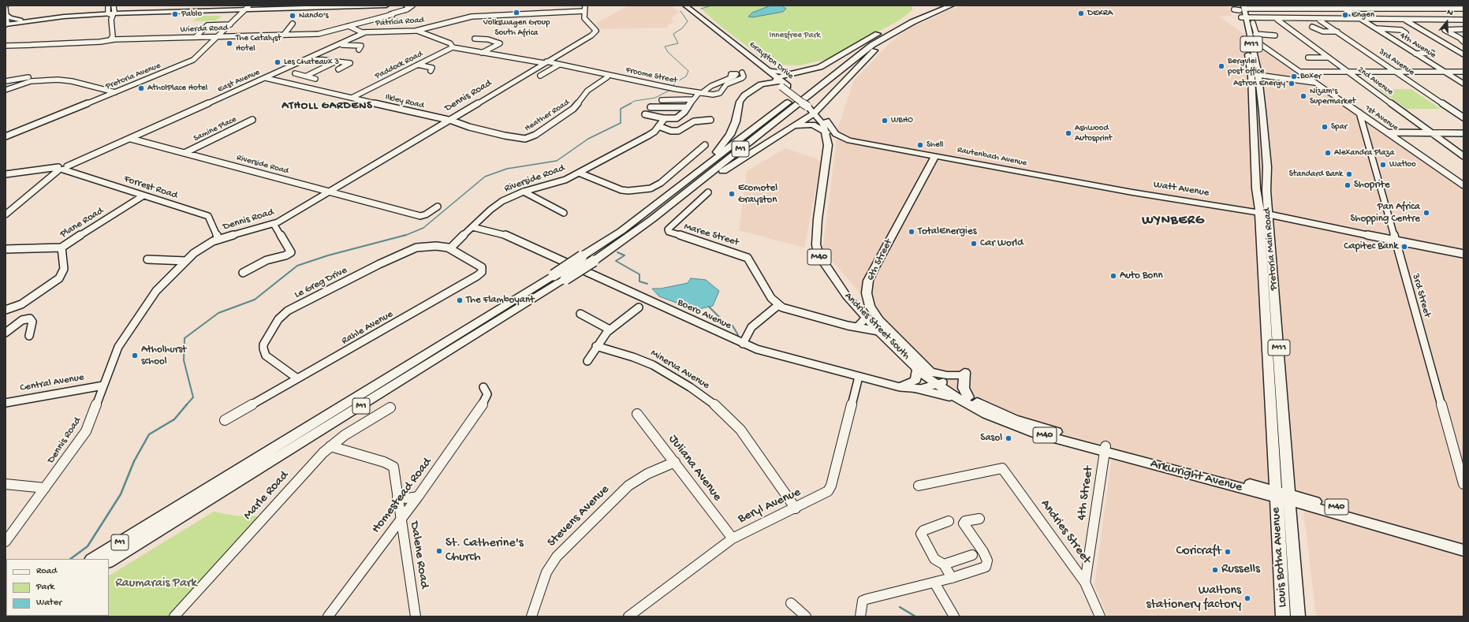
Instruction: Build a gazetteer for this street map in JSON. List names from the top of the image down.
{
  "streets": {
    "highway": ["M1"],
    "main road": [
      "M11",
      "Grayston Drive",
      "Rautenbach Avenue",
      "Watt Avenue",
      "Pretoria Main Road",
      "M40",
      "6th Street",
      "Andries Street South",
      "Arkwright Avenue",
      "Louis Botha Avenue"
    ],
    "street": [
      "Patricia Road",
      "Wierda Road",
      "4th Avenue",
      "3rd Avenue",
      "Paddock Road",
      "Froome Street",
      "Pretoria Avenue",
      "East Avenue",
      "2nd Avenue",
      "Dennis Road",
      "Ilkley Road",
      "Heather Road",
      "1st Avenue",
      "Samine Place",
      "Riverside Road",
      "Forrest Road",
      "Plane Road",
      "Maree Street",
      "Le Greg Drive",
      "3rd Street",
      "Boero Avenue",
      "Rahle Avenue",
      "Minerva Avenue",
      "Central Avenue",
      "Juliana Avenue",
      "4th Street",
      "Marle Road",
      "Homestead Road",
      "Beryl Avenue",
      "Stevens Avenue",
      "Andries Street",
      "Dalene Road"
    ]
  },
  "crossings": [
    ["Patricia Road", "Wierda Road"],
    ["Patricia Road", "Froome Street"],
    ["Patricia Road", "East Avenue"],
    ["Patricia Road", "Dennis Road"],
    ["Wierda Road", "Pretoria Avenue"],
    ["Grayston Drive", "Rautenbach Avenue"],
    ["Grayston Drive", "Andries Street South"],
    ["Paddock Road", "Froome Street"],
    ["Paddock Road", "Ilkley Road"],
    ["Froome Street", "Dennis Road"],
    ["East Avenue", "Ilkley Road"],
    ["East Avenue", "Riverside Road"],
    ["East Avenue", "Forrest Road"],
    ["Dennis Road", "Ilkley Road"],
    ["Dennis Road", "Riverside Road"],
    ["Dennis Road", "Forrest Road"],
    ["Dennis Road", "Central Avenue"],
    ["Ilkley Road", "Heather Road"],
    ["1st Avenue", "3rd Street"],
    ["Samine Place", "Riverside Road"],
    ["Rautenbach Avenue", "Watt Avenue"],
    ["Rautenbach Avenue", "6th Street"],
    ["Riverside Road", "Le Greg Drive"],
    ["Riverside Road", "Boero Avenue"],
    ["Riverside Road", "Rahle Avenue"],
    ["Forrest Road", "Plane Road"],
    ["Watt Avenue", "Pretoria Main Road"],
    ["Watt Avenue", "3rd Street"],
    ["Pretoria Main Road", "Arkwright Avenue"],
    ["Pretoria Main Road", "Louis Botha Avenue"],
    ["6th Street", "Boero Avenue"],
    ["6th Street", "Andries Street South"],
    ["6th Street", "Arkwright Avenue"],
    ["Le Greg Drive", "Rahle Avenue"],
    ["Boero Avenue", "Andries Street South"],
    ["Boero Avenue", "Arkwright Avenue"],
    ["Boero Avenue", "Beryl Avenue"],
    ["Andries Street South", "Arkwright Avenue"],
    ["Minerva Avenue", "Beryl Avenue"],
    ["Juliana Avenue", "Beryl Avenue"],
    ["Juliana Avenue", "Stevens Avenue"],
    ["Arkwright Avenue", "4th Street"],
    ["Arkwright Avenue", "Louis Botha Avenue"],
    ["4th Street", "Andries Street"],
    ["Marle Road", "Dalene Road"],
    ["Homestead Road", "Dalene Road"]
  ],
  "districts": ["ATHOLL GARDENS", "WYNBERG"],
  "parks": ["Innesfree Park", "Raumarais Park"],
  "places": [
    "Volkswagen Group South Africa",
    "DEKRA",
    "Pablo",
    "Engen",
    "Nando's",
    "The Catalyst Hotel",
    "Les Chateaux 3",
    "Bergvlei post office",
    "Boxer",
    "Astron Energy",
    "AtholPlace Hotel",
    "Nizam's Supermarket",
    "WBHO",
    "Spar",
    "Ashwood Autosprint",
    "Shell",
    "Alexandra Plaza",
    "Watloo",
    "Standard Bank",
    "Shoprite",
    "Ecomotel Grayston",
    "Pan Africa Shopping Centre",
    "TotalEnergies",
    "Car World",
    "Capitec Bank",
    "Auto Bonn",
    "The Flamboyant",
    "Atholhurst school",
    "Sasol",
    "St. Catherine's Church",
    "Coricraft",
    "Russells",
    "Waltons stationery factory"
  ],
  "legend": ["Road", "Park", "Water"],
  "north": "top"
}
